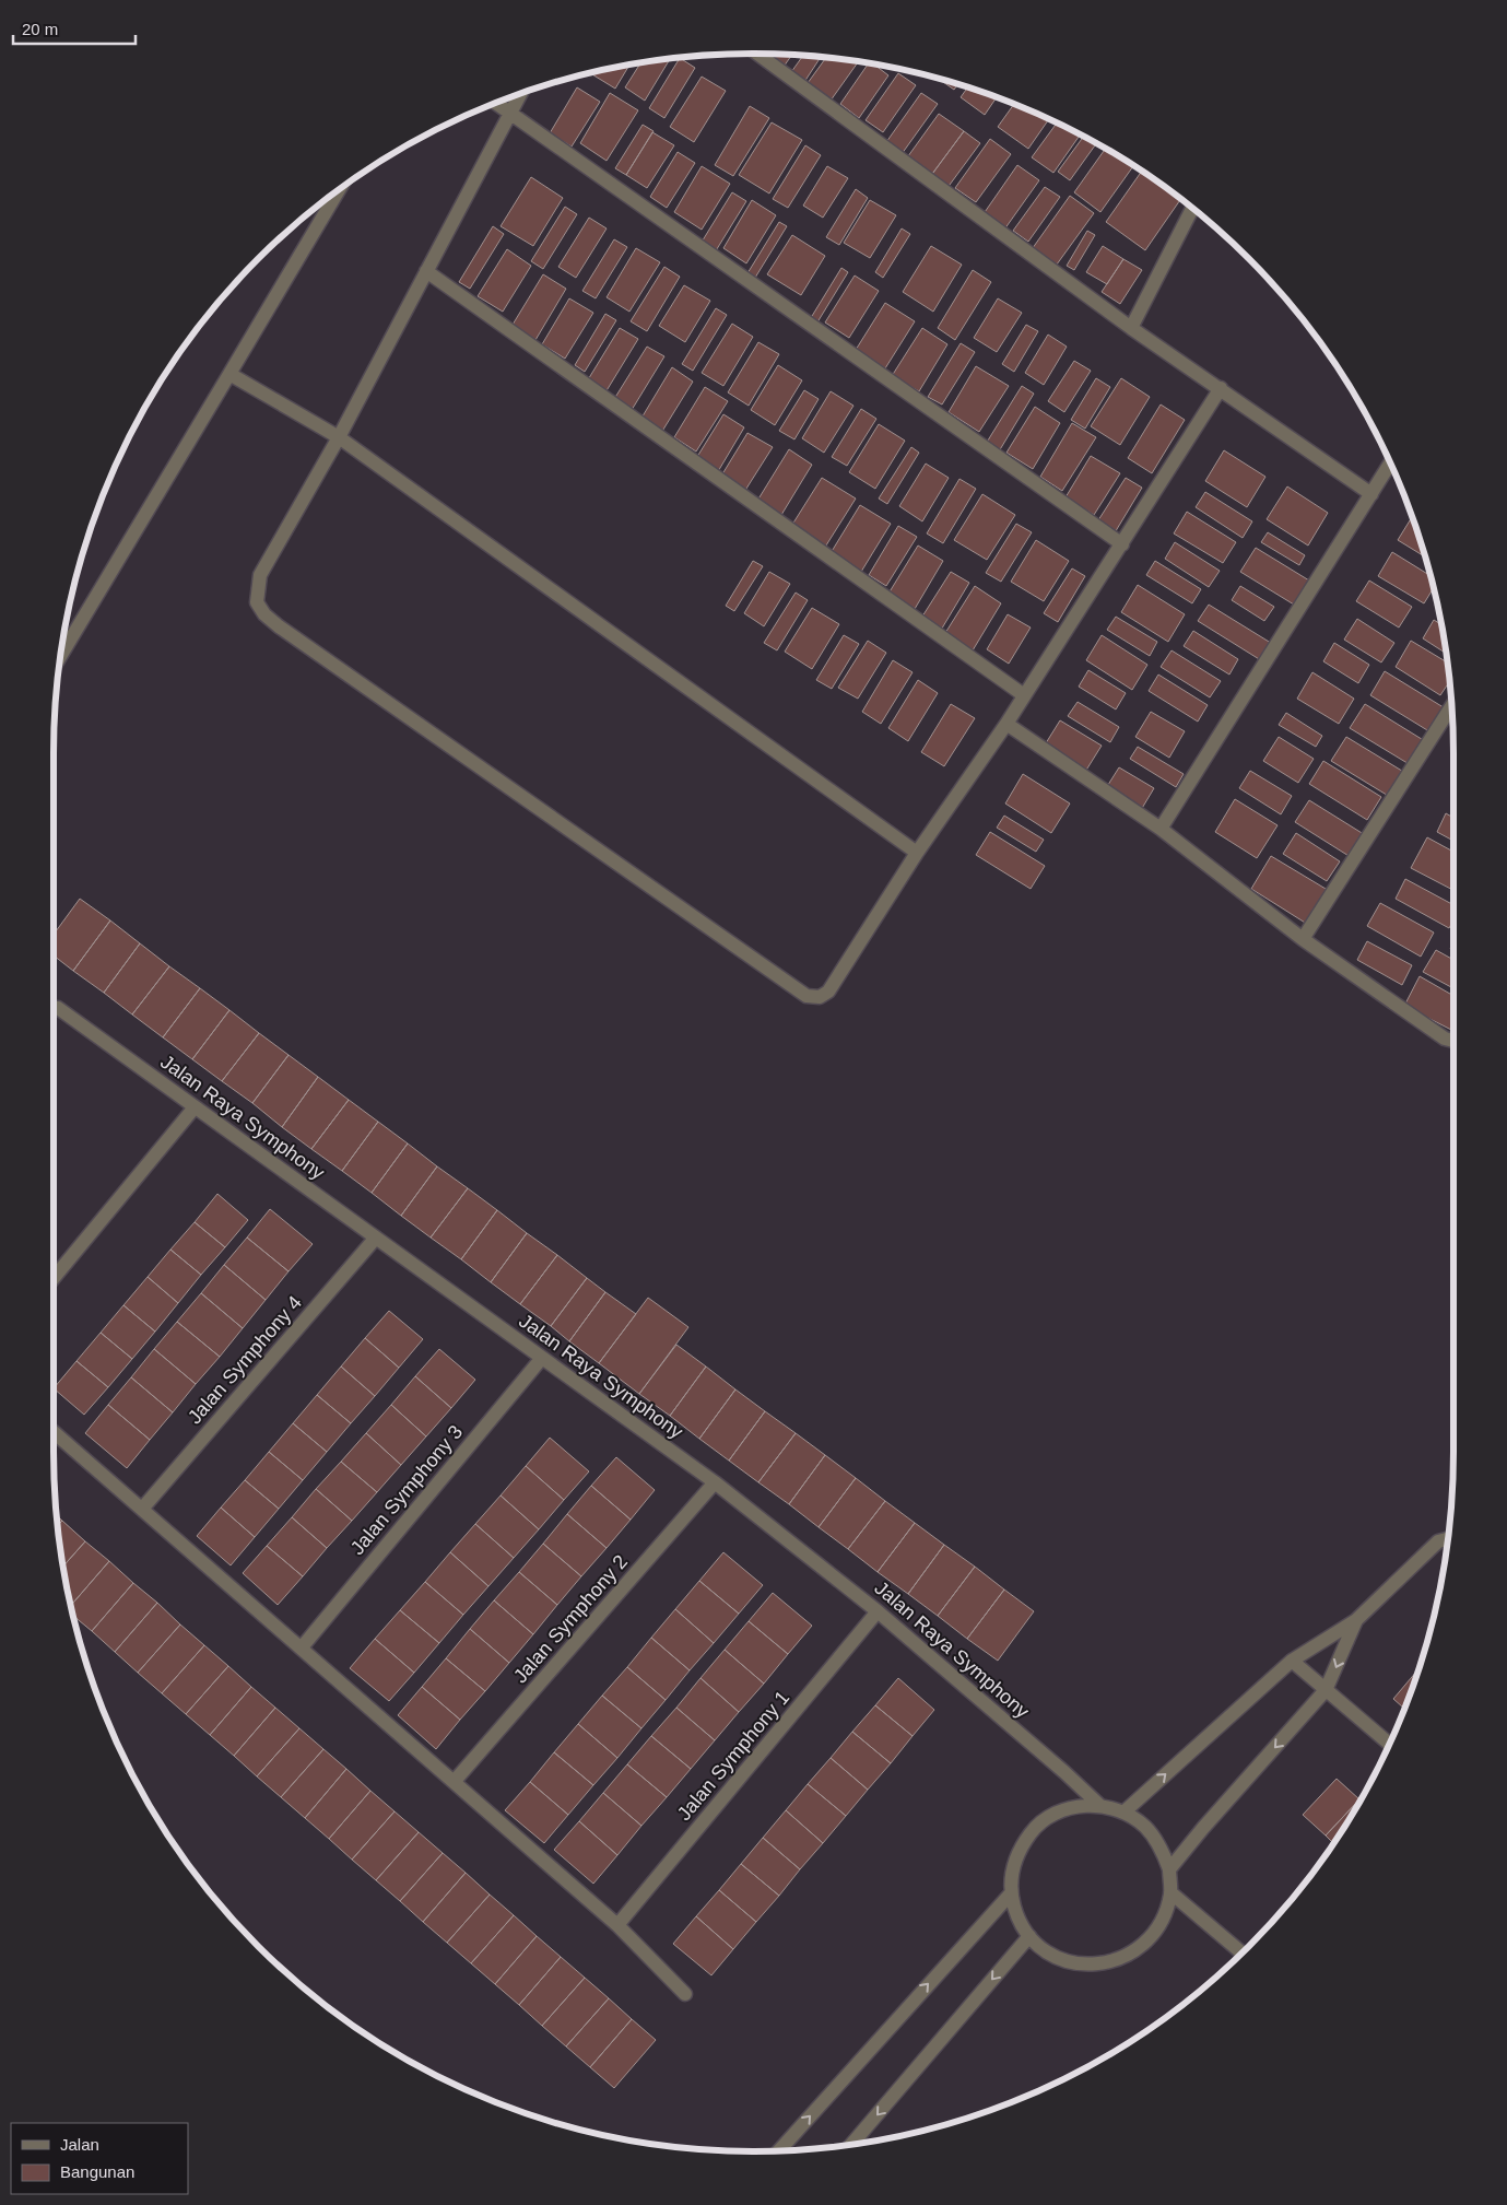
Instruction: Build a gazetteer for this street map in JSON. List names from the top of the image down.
{
  "streets": {
    "street": [
      "Jalan Raya Symphony",
      "Jalan Symphony 4",
      "Jalan Symphony 3",
      "Jalan Symphony 2",
      "Jalan Symphony 1"
    ]
  },
  "crossings": [
    ["Jalan Raya Symphony", "Jalan Symphony 4"],
    ["Jalan Raya Symphony", "Jalan Symphony 3"],
    ["Jalan Raya Symphony", "Jalan Symphony 2"],
    ["Jalan Raya Symphony", "Jalan Symphony 1"]
  ],
  "legend": ["Jalan", "Bangunan"],
  "scale_bar": "20 m"
}
